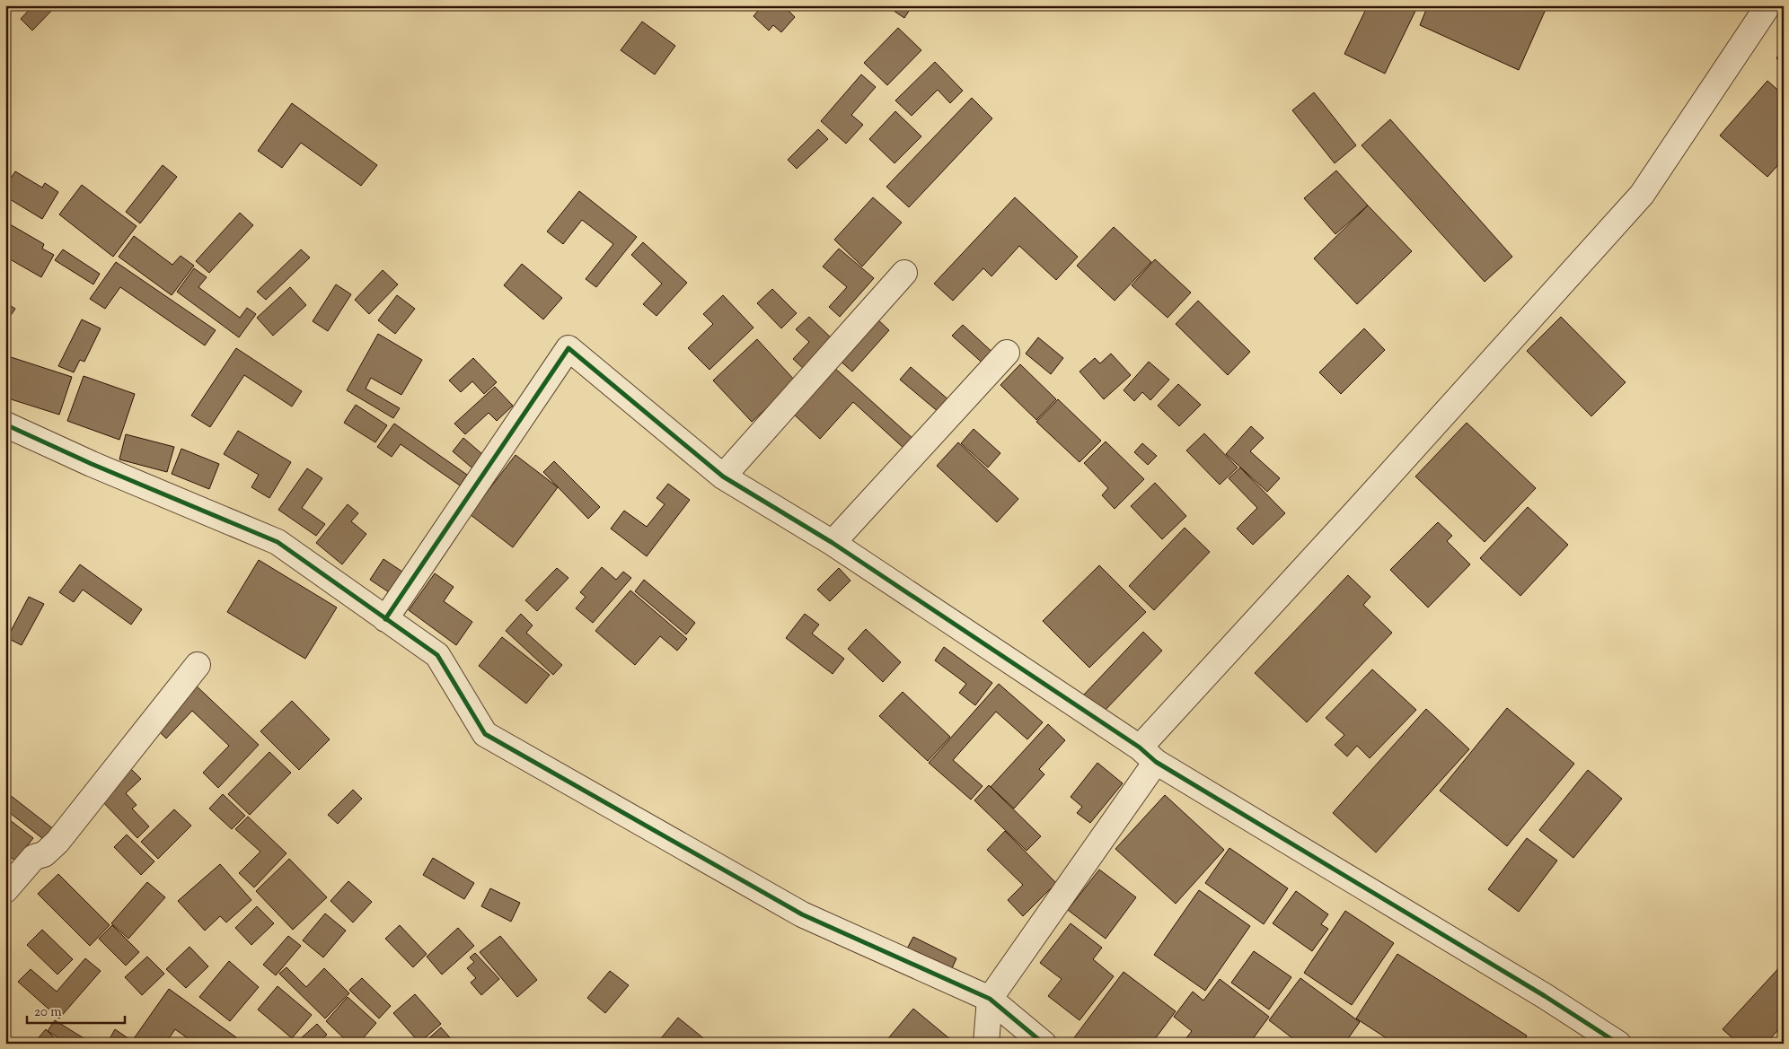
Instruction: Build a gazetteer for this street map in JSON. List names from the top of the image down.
{
  "scale_bar": "20 m"
}
